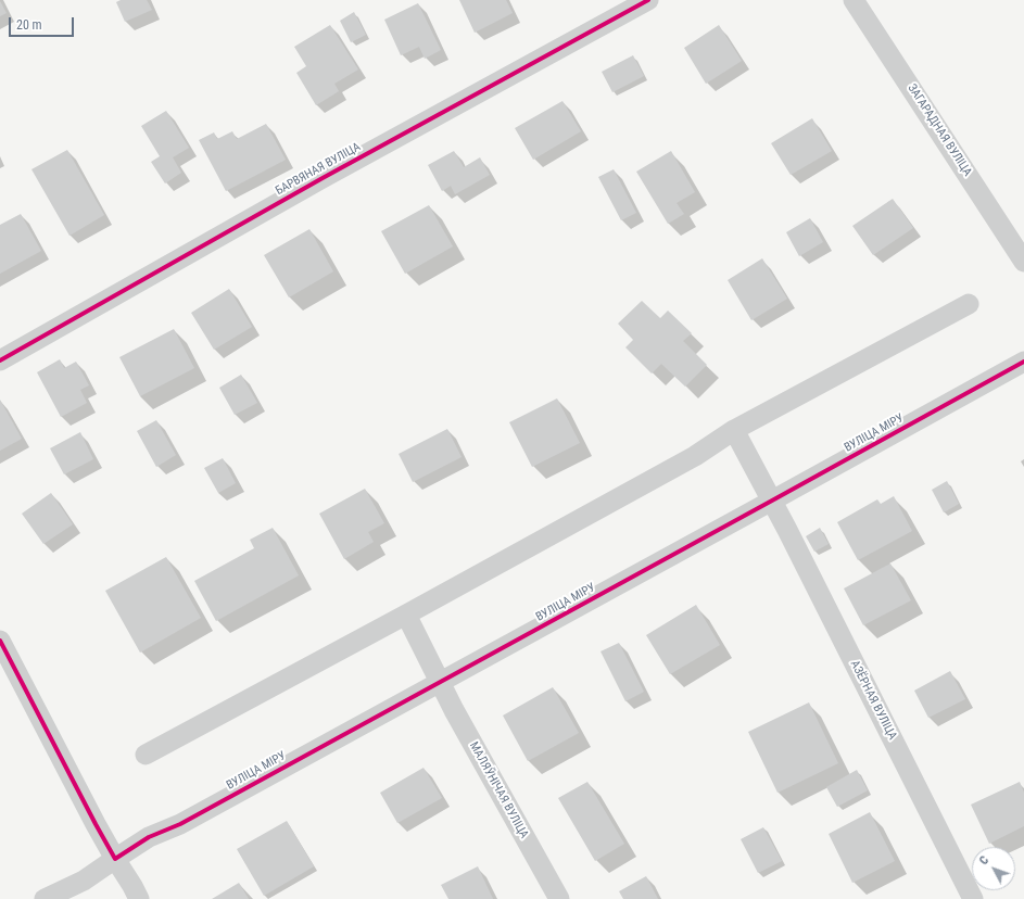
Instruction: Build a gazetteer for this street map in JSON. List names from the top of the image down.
{
  "streets": {
    "street": [
      "ЗАГАРАДНАЯ ВУЛІЦА",
      "БАРВЯНАЯ ВУЛІЦА",
      "ВУЛІЦА МІРУ",
      "АЗЁРНАЯ ВУЛІЦА",
      "МАЛЯЎНІЧАЯ ВУЛІЦА"
    ]
  },
  "crossings": [
    ["ВУЛІЦА МІРУ", "АЗЁРНАЯ ВУЛІЦА"],
    ["ВУЛІЦА МІРУ", "МАЛЯЎНІЧАЯ ВУЛІЦА"]
  ],
  "scale_bar": "20 m",
  "north": "top left"
}
